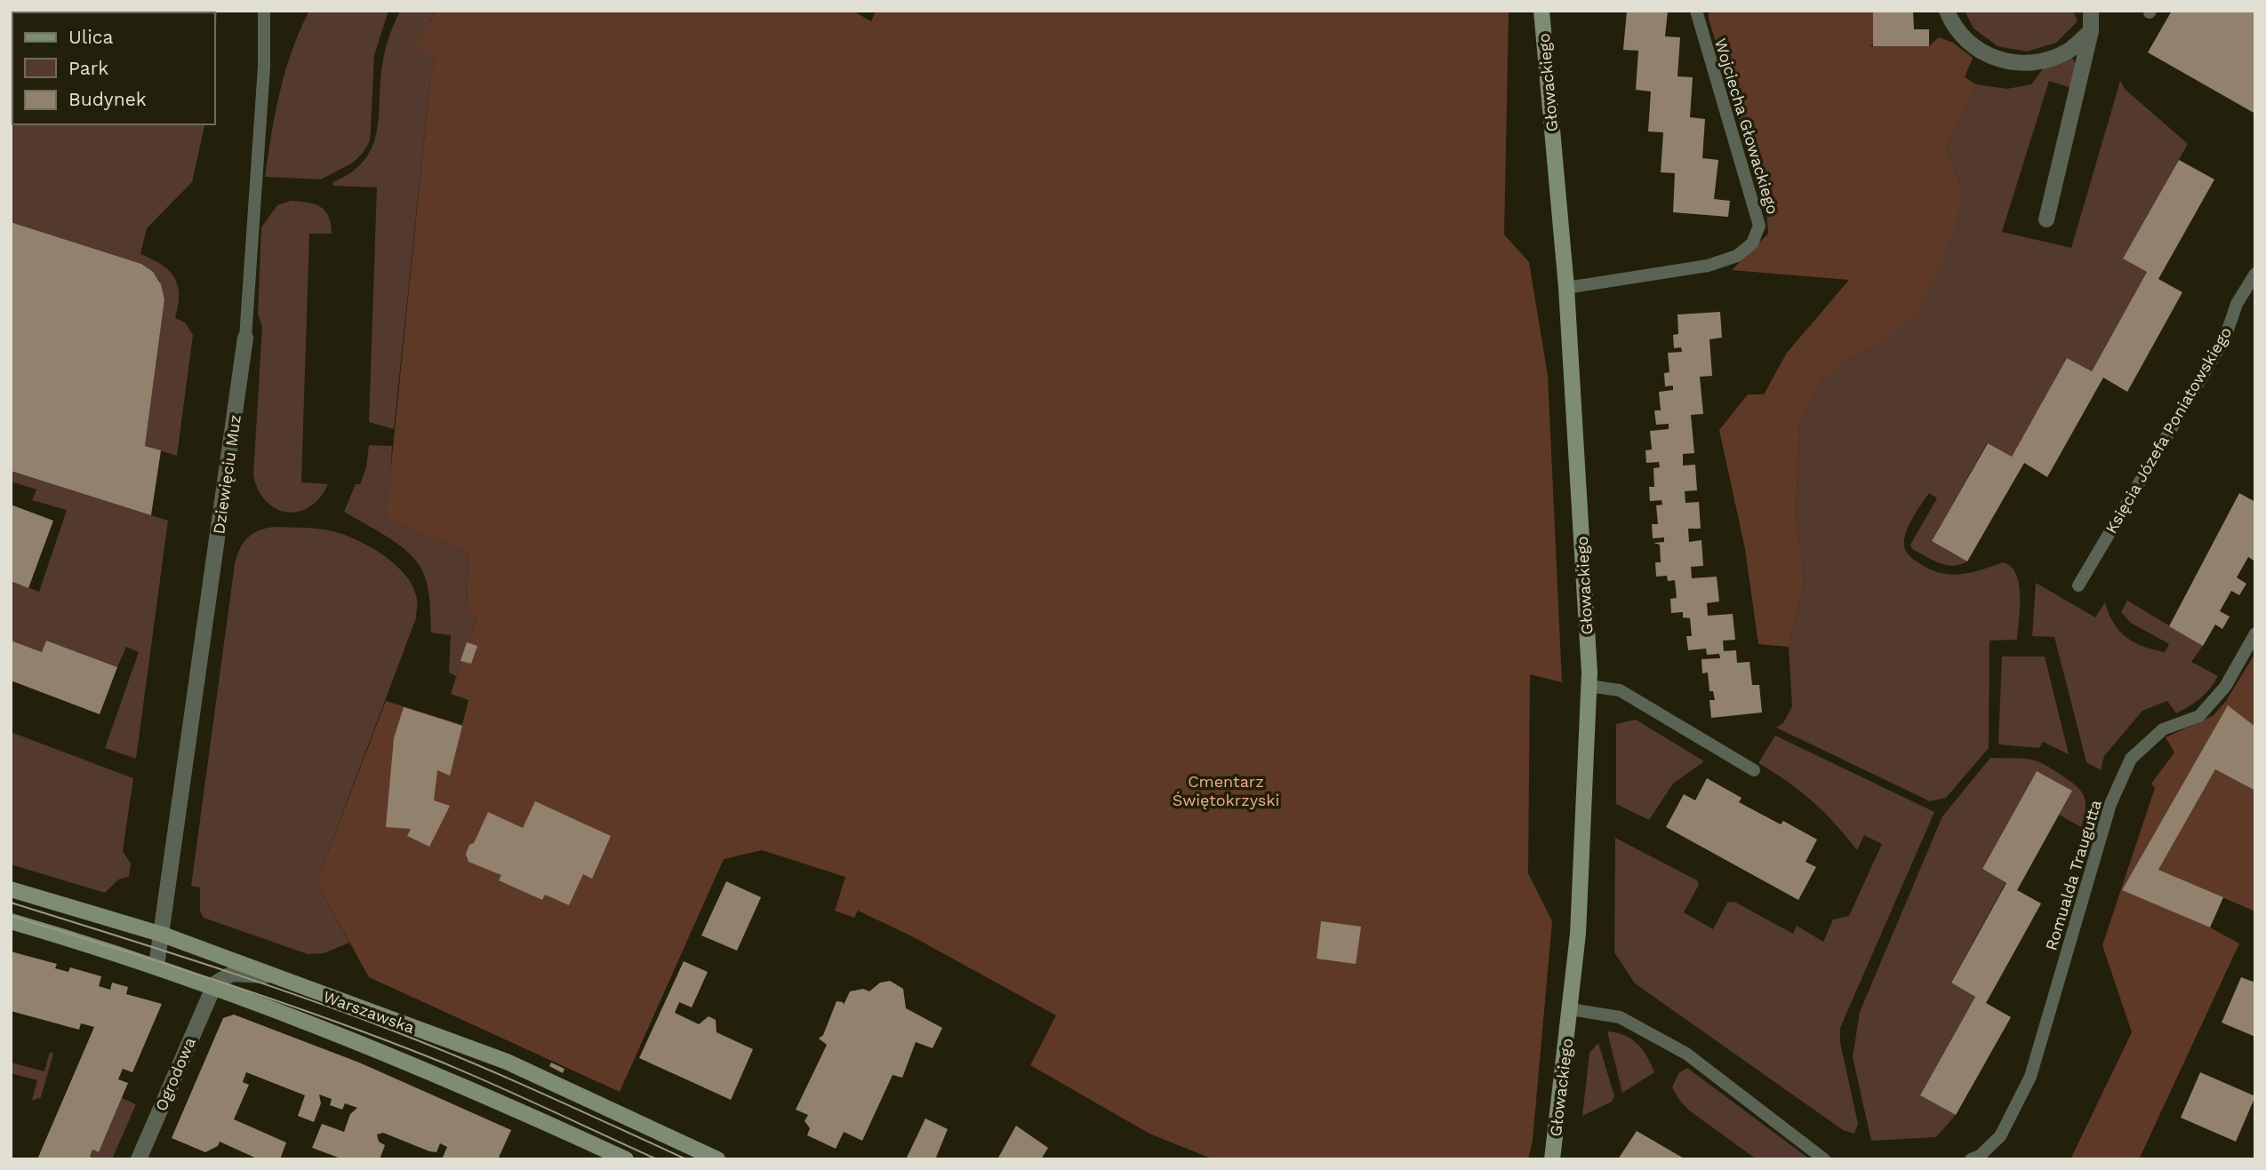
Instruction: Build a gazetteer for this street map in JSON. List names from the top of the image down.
{
  "streets": {
    "main road": ["Głowackiego", "Warszawska"],
    "street": ["Dziewięciu Muz", "Ogrodowa"],
    "lane": ["Wojciecha Głowackiego", "Księcia Józefa Poniatowskiego", "Romualda Traugutta"]
  },
  "crossings": [
    ["Głowackiego", "Wojciecha Głowackiego"],
    ["Dziewięciu Muz", "Warszawska"],
    ["Warszawska", "Ogrodowa"]
  ],
  "parks": ["Cmentarz Świętokrzyski"],
  "legend": ["Ulica", "Park", "Budynek"]
}
